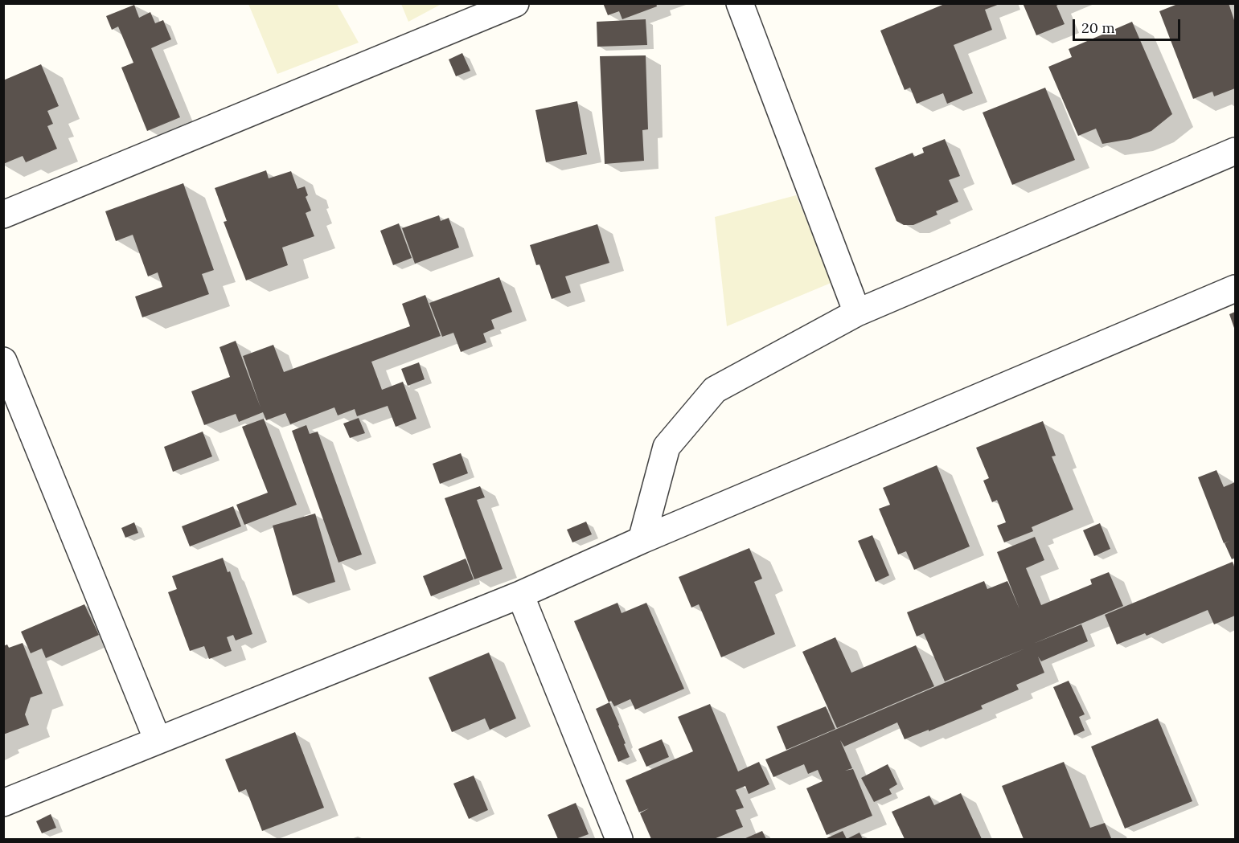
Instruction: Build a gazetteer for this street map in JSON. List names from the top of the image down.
{
  "scale_bar": "20 m"
}
